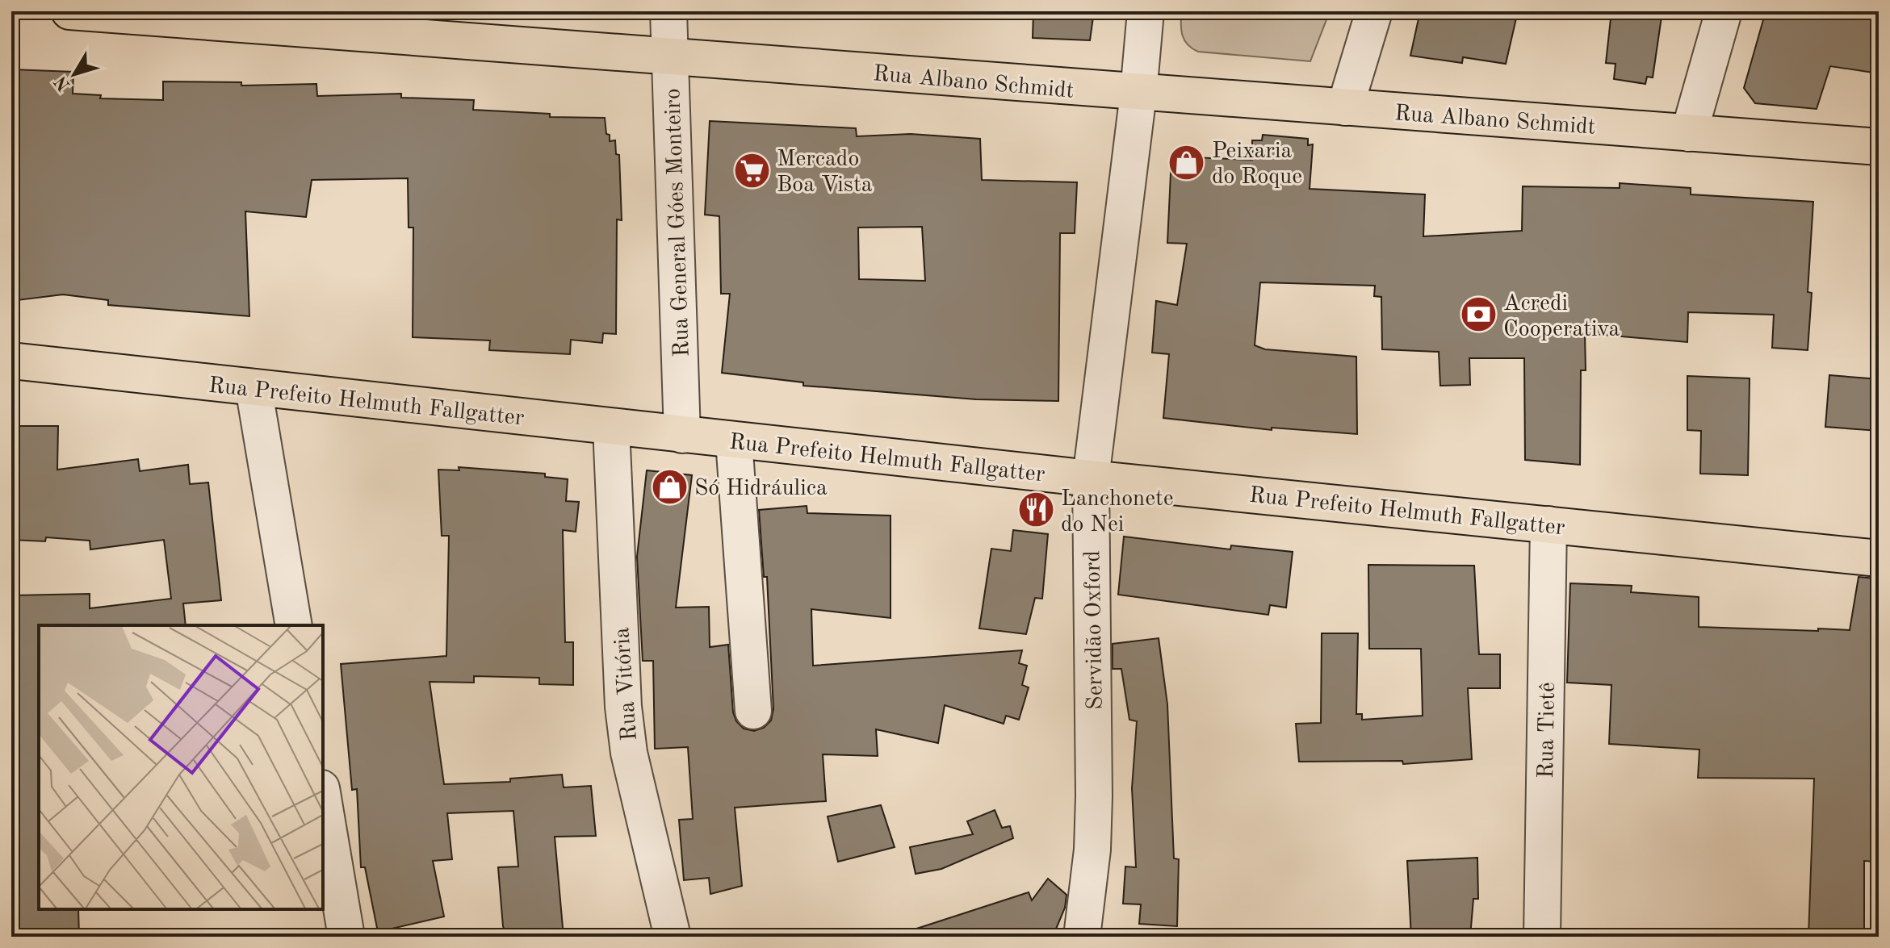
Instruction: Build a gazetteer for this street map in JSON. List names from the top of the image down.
{
  "streets": {
    "main road": ["Rua Albano Schmidt", "Rua Prefeito Helmuth Fallgatter"],
    "street": [
      "Rua General Góes Monteiro",
      "Servidão Oxford",
      "Rua Vitória",
      "Rua Tietê"
    ]
  },
  "crossings": [
    ["Rua Albano Schmidt", "Rua General Góes Monteiro"],
    ["Rua Albano Schmidt", "Servidão Oxford"],
    ["Rua General Góes Monteiro", "Rua Prefeito Helmuth Fallgatter"],
    ["Rua Prefeito Helmuth Fallgatter", "Servidão Oxford"],
    ["Rua Prefeito Helmuth Fallgatter", "Rua Vitória"],
    ["Rua Prefeito Helmuth Fallgatter", "Rua Tietê"]
  ],
  "places": {
    "shop": ["Peixaria do Roque", "Só Hidráulica"],
    "supermarket": ["Mercado Boa Vista"],
    "bank": ["Acredi Cooperativa"],
    "restaurant": ["Lanchonete do Nei"]
  },
  "north": "bottom left"
}
